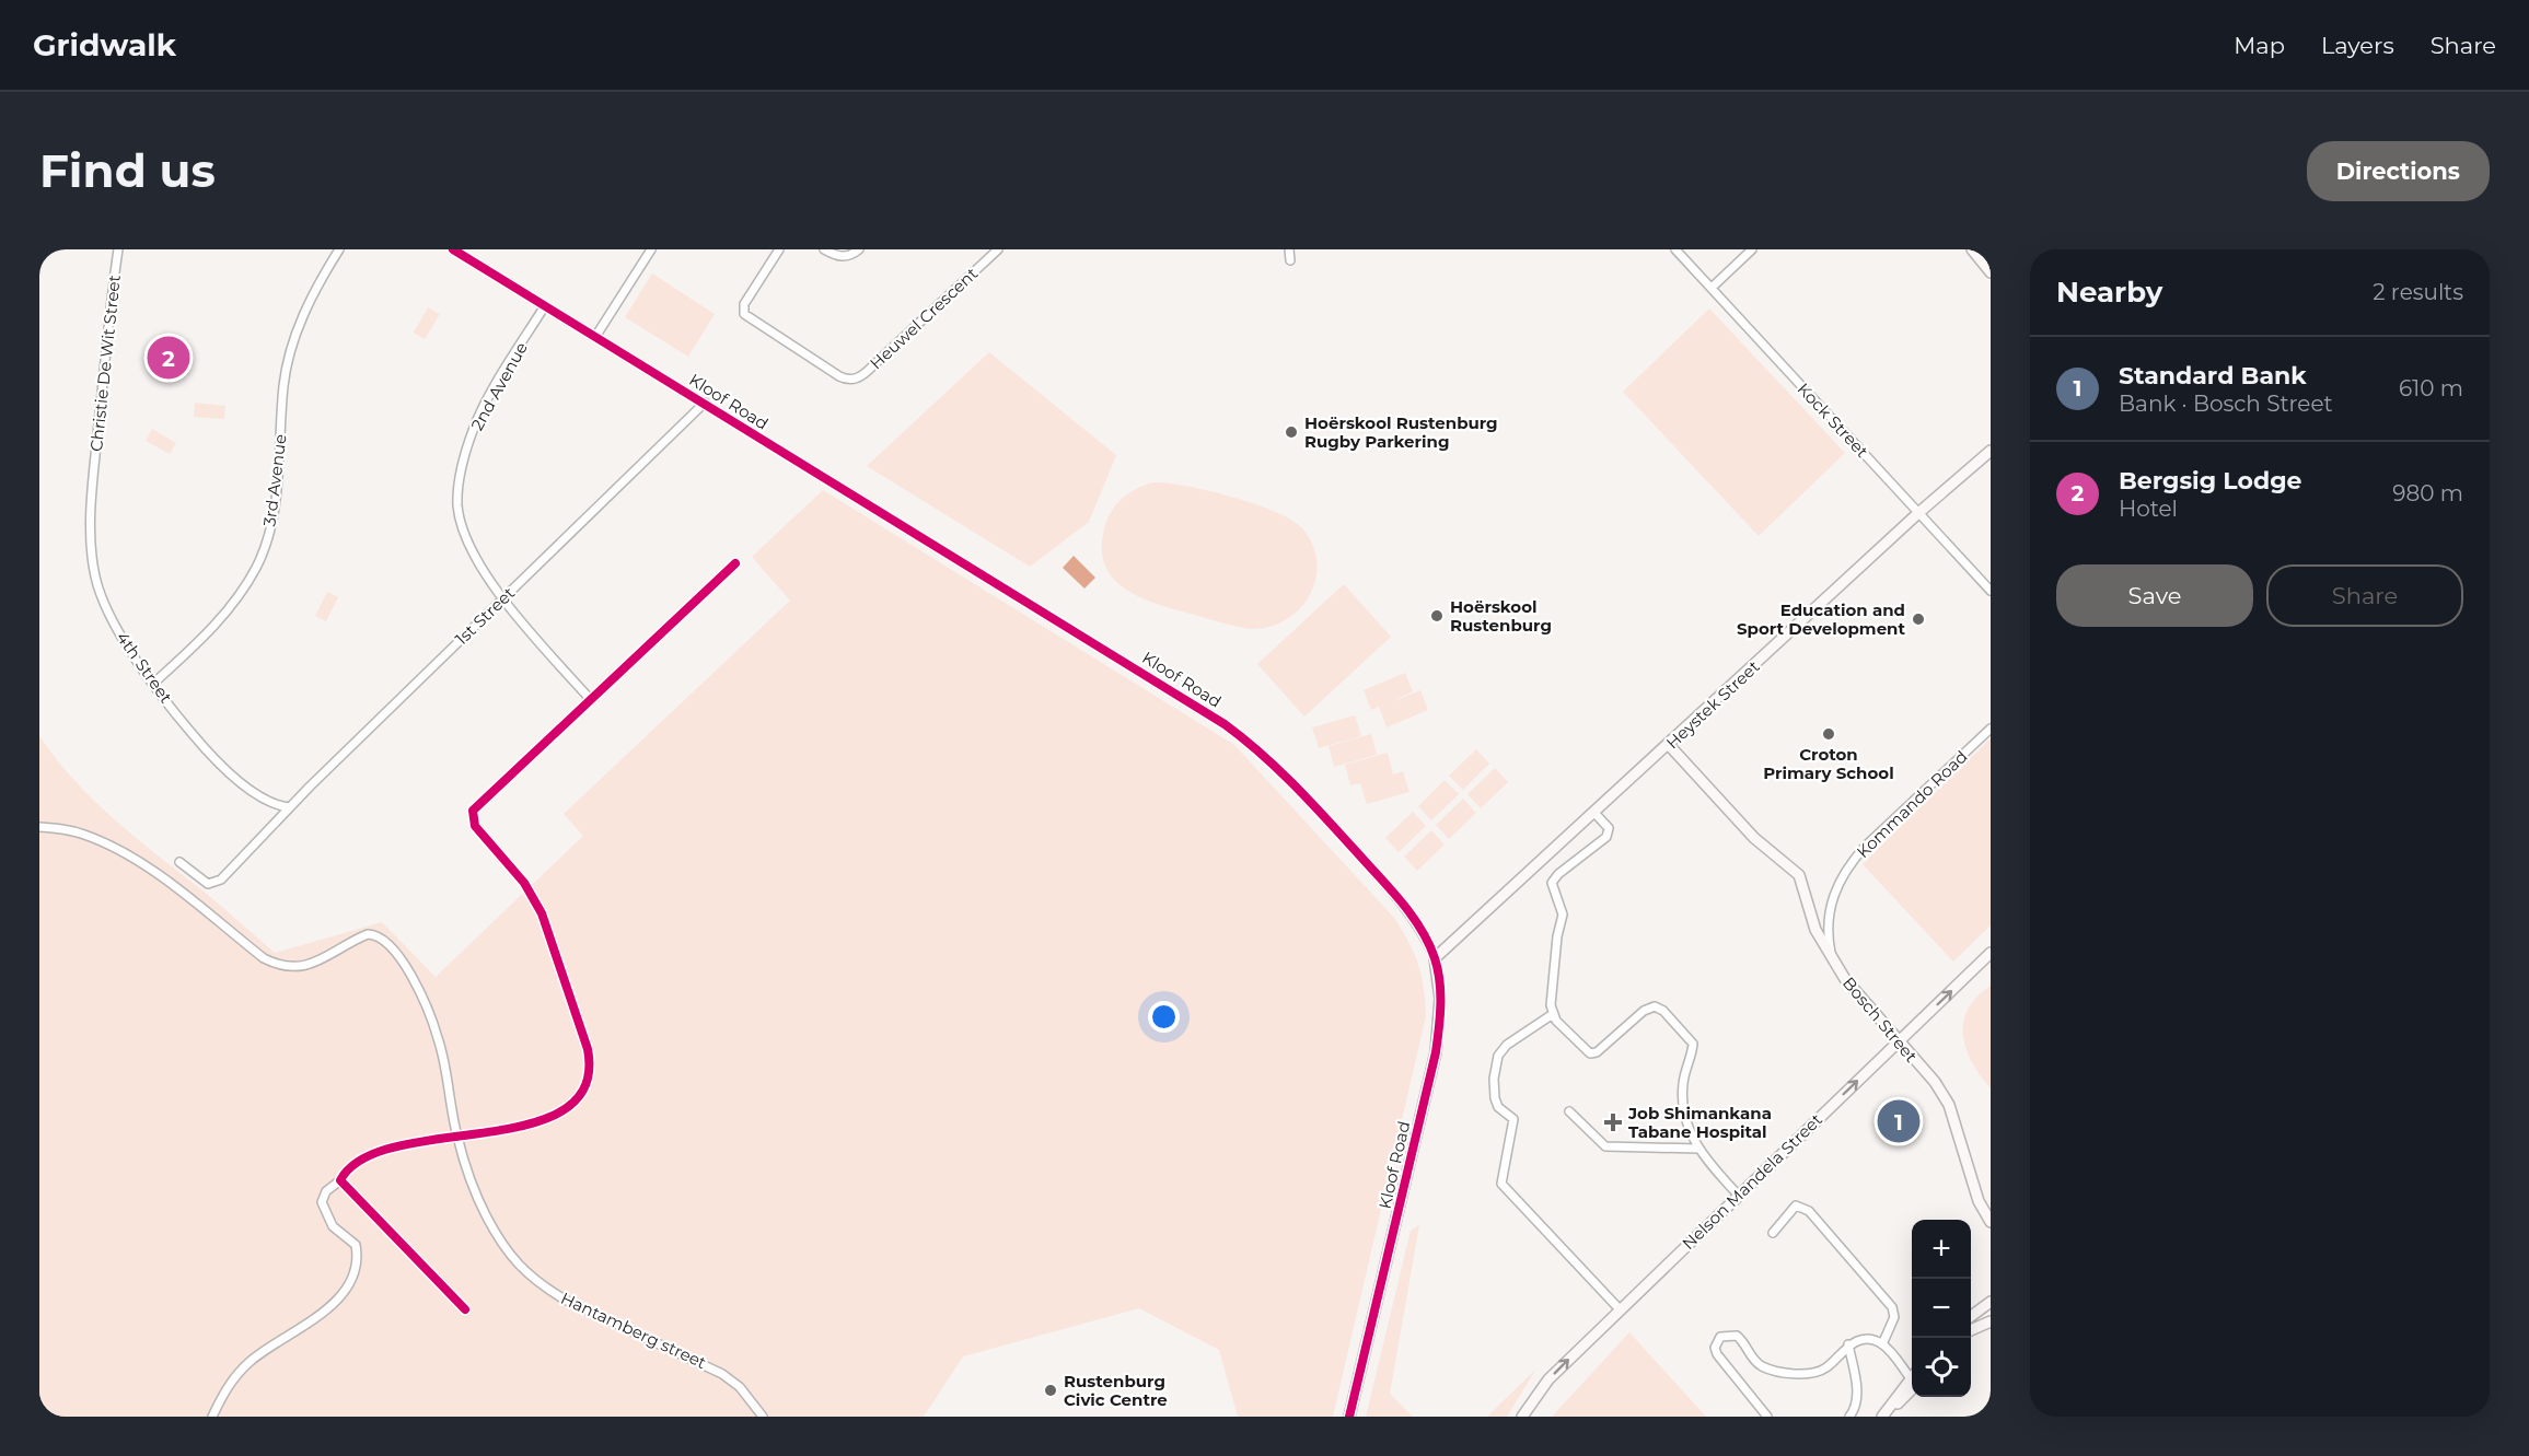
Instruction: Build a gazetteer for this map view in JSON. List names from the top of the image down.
{
  "streets": {
    "street": [
      "Heuwel Crescent",
      "Christie De Wit Street",
      "2nd Avenue",
      "Kloof Road",
      "Kock Street",
      "3rd Avenue",
      "1st Street",
      "4th Street",
      "Heystek Street",
      "Kommando Road",
      "Bosch Street",
      "Nelson Mandela Street",
      "Hantamberg street"
    ]
  },
  "crossings": [
    ["Christie De Wit Street", "4th Street"],
    ["2nd Avenue", "Kloof Road"],
    ["2nd Avenue", "1st Street"],
    ["Kloof Road", "1st Street"],
    ["Kloof Road", "Heystek Street"],
    ["Kock Street", "Heystek Street"],
    ["3rd Avenue", "4th Street"],
    ["1st Street", "4th Street"],
    ["Heystek Street", "Bosch Street"],
    ["Kommando Road", "Bosch Street"],
    ["Bosch Street", "Nelson Mandela Street"]
  ],
  "one_way": ["Nelson Mandela Street"],
  "places": {
    "other": [
      "Hoërskool Rustenburg Rugby Parkering",
      "Hoërskool Rustenburg",
      "Education and Sport Development",
      "Croton Primary School",
      "Rustenburg Civic Centre"
    ],
    "health": ["Job Shimankana Tabane Hospital"]
  },
  "page": {
    "header": "Gridwalk",
    "nav": ["Map", "Layers", "Share"],
    "buttons": [
      "Directions",
      ["Save", "Share"]
    ],
    "title": "Find us",
    "heading": ["Nearby", "2 results"],
    "pins": ["2", "1"],
    "list": [
      {
        "mark": "1",
        "name": "Standard Bank",
        "note": "Bank · Bosch Street",
        "value": "610 m"
      },
      {
        "mark": "2",
        "name": "Bergsig Lodge",
        "note": "Hotel",
        "value": "980 m"
      }
    ],
    "map_buttons": ["+", "−"]
  }
}
